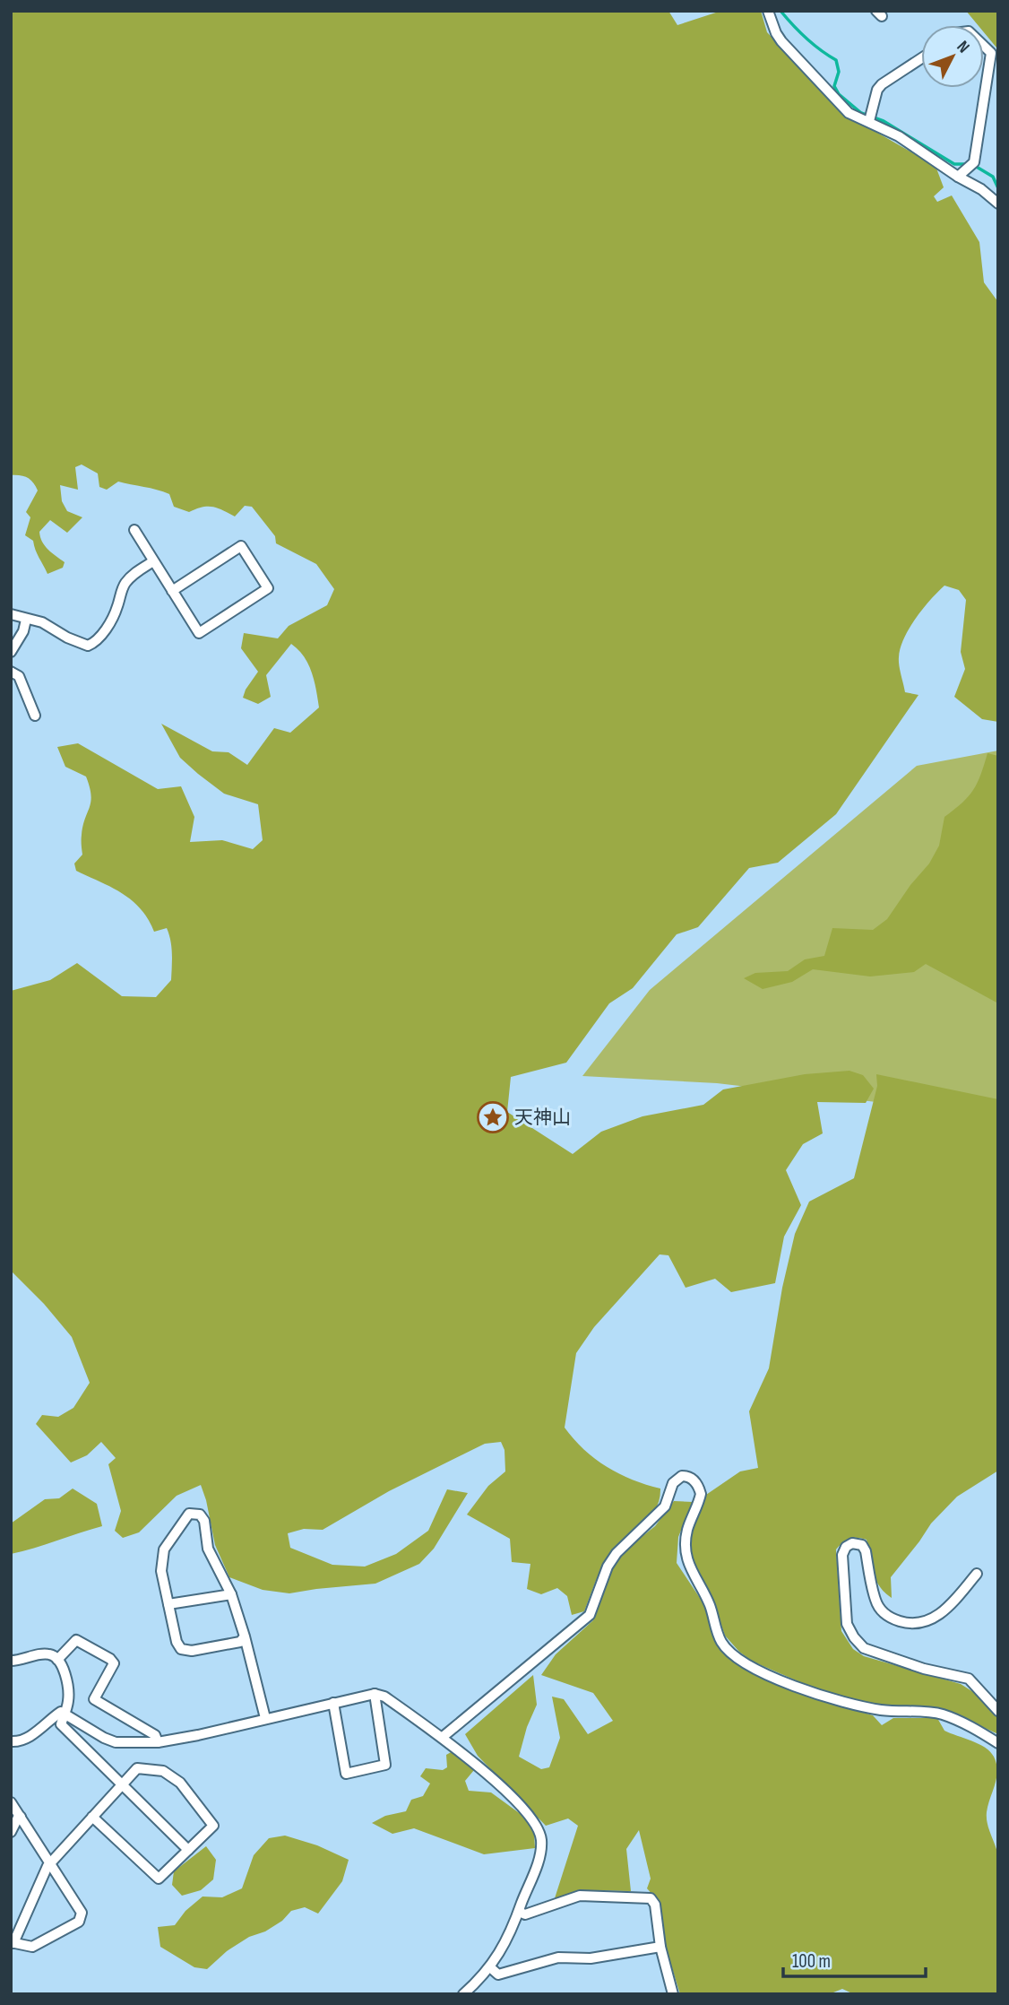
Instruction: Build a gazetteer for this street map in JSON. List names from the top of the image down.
{
  "places": {
    "place": ["天神山"]
  },
  "scale_bar": "100 m",
  "north": "top right"
}
